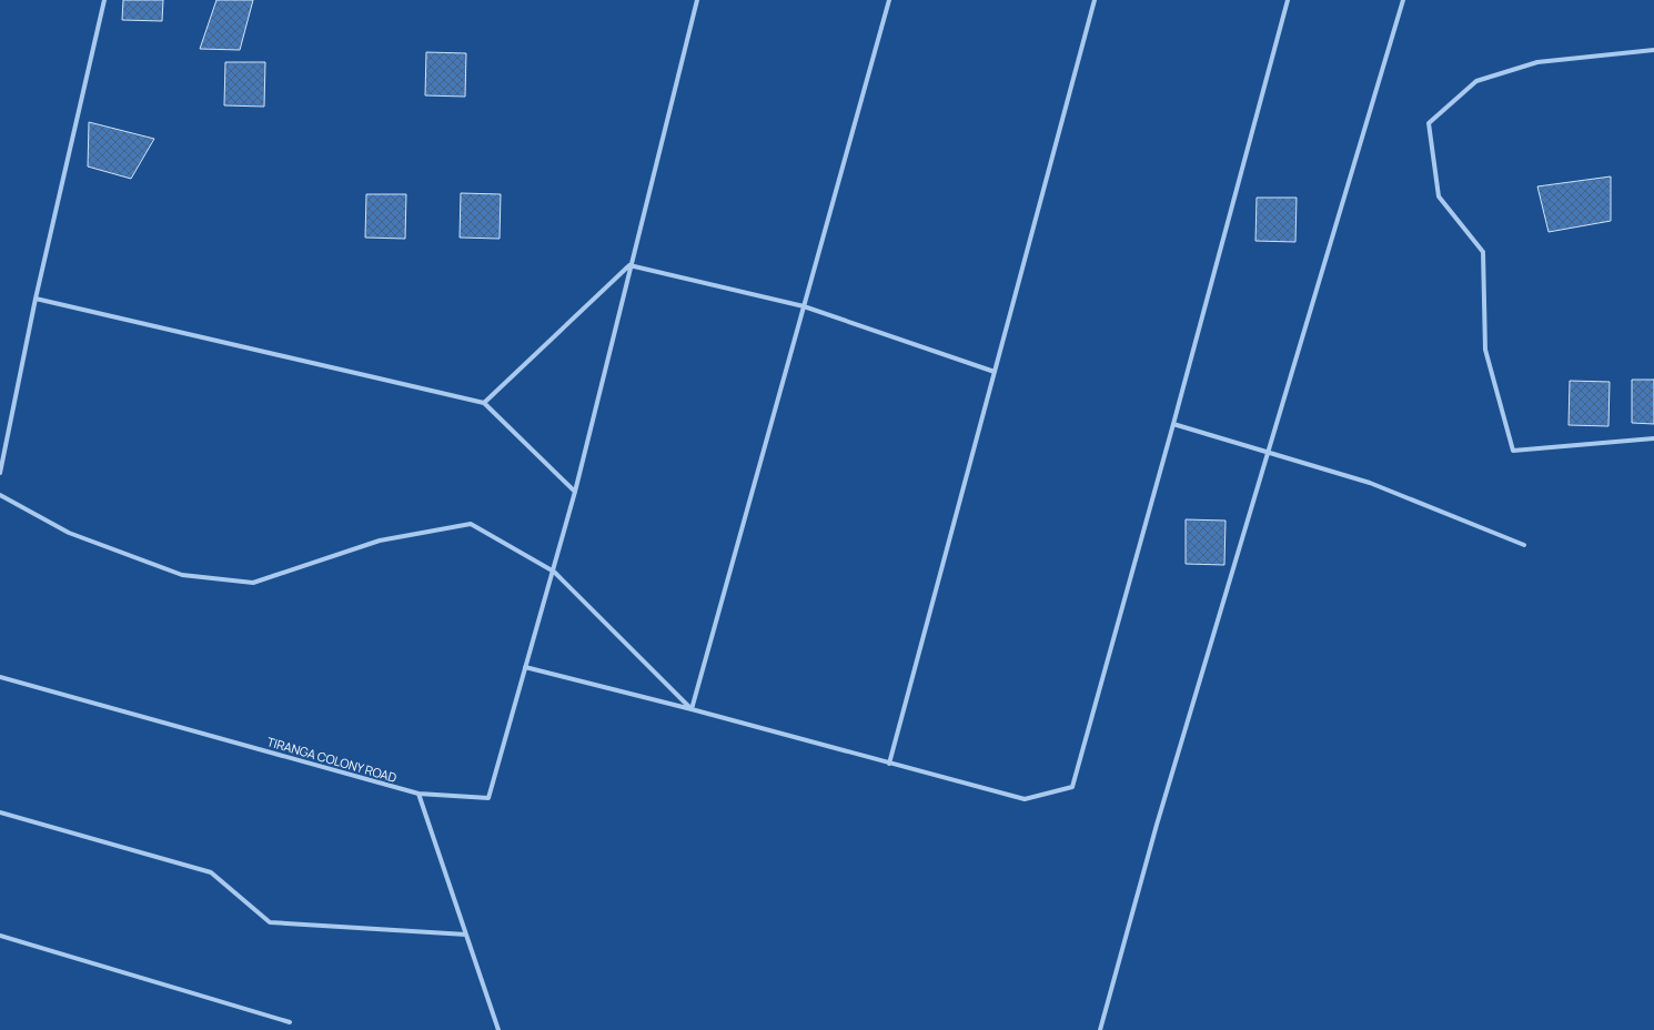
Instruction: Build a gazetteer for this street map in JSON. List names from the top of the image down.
{
  "streets": {
    "street": ["TIRANGA COLONY ROAD"]
  }
}
